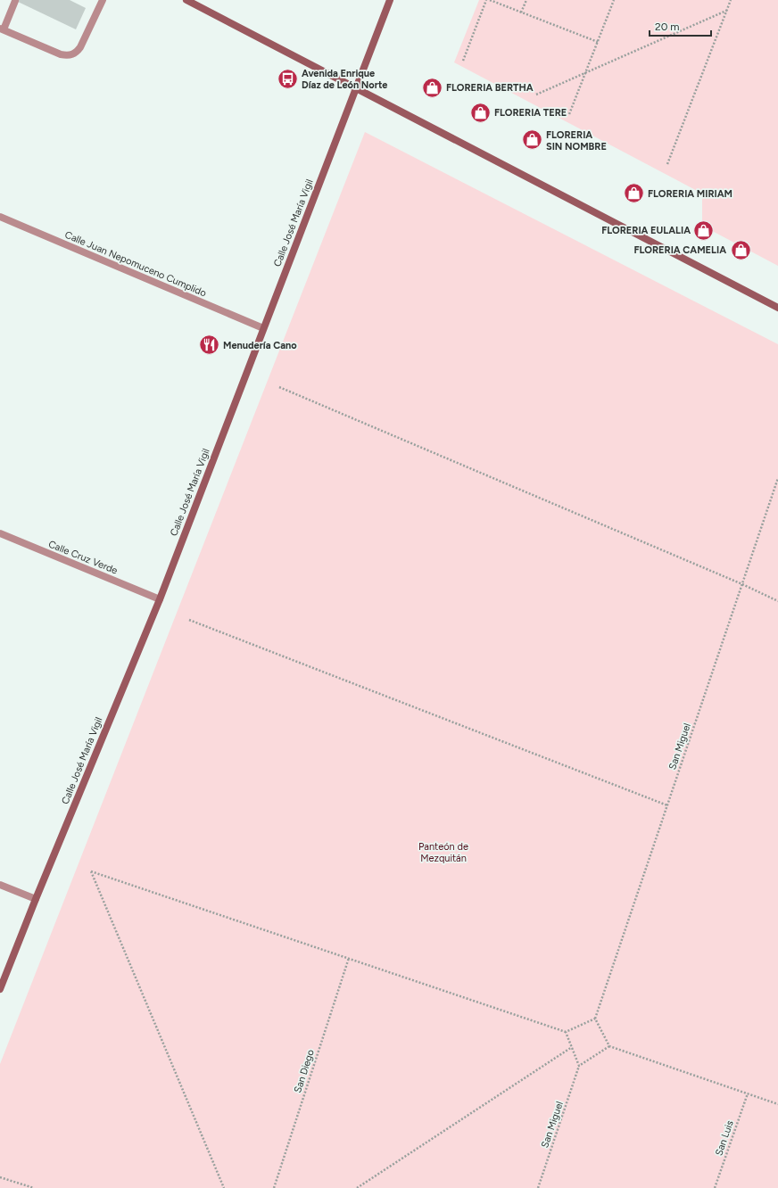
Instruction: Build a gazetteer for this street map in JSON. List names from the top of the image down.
{
  "streets": {
    "street": ["Calle José María Vigil", "Calle Juan Nepomuceno Cumplido", "Calle Cruz Verde"],
    "path": ["San Miguel", "San Diego", "San Luis"]
  },
  "crossings": [
    ["Calle José María Vigil", "Calle Juan Nepomuceno Cumplido"],
    ["Calle José María Vigil", "Calle Cruz Verde"]
  ],
  "parks": ["Panteón de Mezquitán"],
  "places": {
    "bus stop": ["Avenida Enrique Díaz de León Norte"],
    "shop": [
      "FLORERIA BERTHA",
      "FLORERIA TERE",
      "FLORERIA SIN NOMBRE",
      "FLORERIA MIRIAM",
      "FLORERIA EULALIA",
      "FLORERIA CAMELIA"
    ],
    "restaurant": ["Menudería Cano"]
  },
  "scale_bar": "20 m"
}
